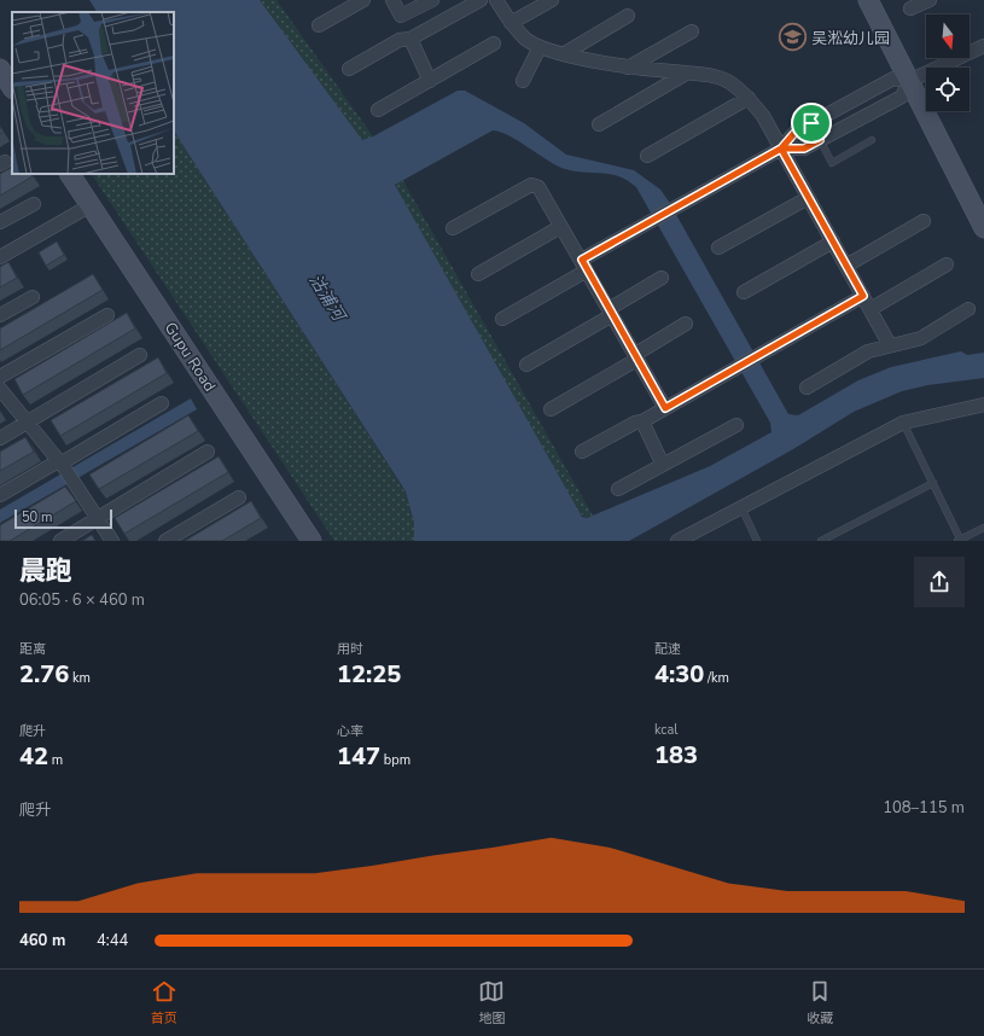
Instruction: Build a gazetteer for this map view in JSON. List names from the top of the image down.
{
  "streets": {
    "street": ["Gupu Road"]
  },
  "water": ["沽浦河"],
  "places": {
    "school or university": ["吴淞幼儿园"]
  },
  "scale_bar": "50 m",
  "north": "bottom",
  "page": {
    "scale": "50 m",
    "heading": ["晨跑", "06:05 · 6 × 460 m"],
    "stats": [
      ["距离", "2.76 km"],
      ["用时", "12:25"],
      ["配速", "4:30 /km"],
      ["爬升", "42 m"],
      ["心率", "147 bpm"],
      ["kcal", "183"]
    ],
    "chart": ["爬升", "108–115 m"],
    "list": [
      {
        "name": "460 m",
        "note": "4:44"
      }
    ],
    "tabs": ["首页", "地图", "收藏"]
  }
}
